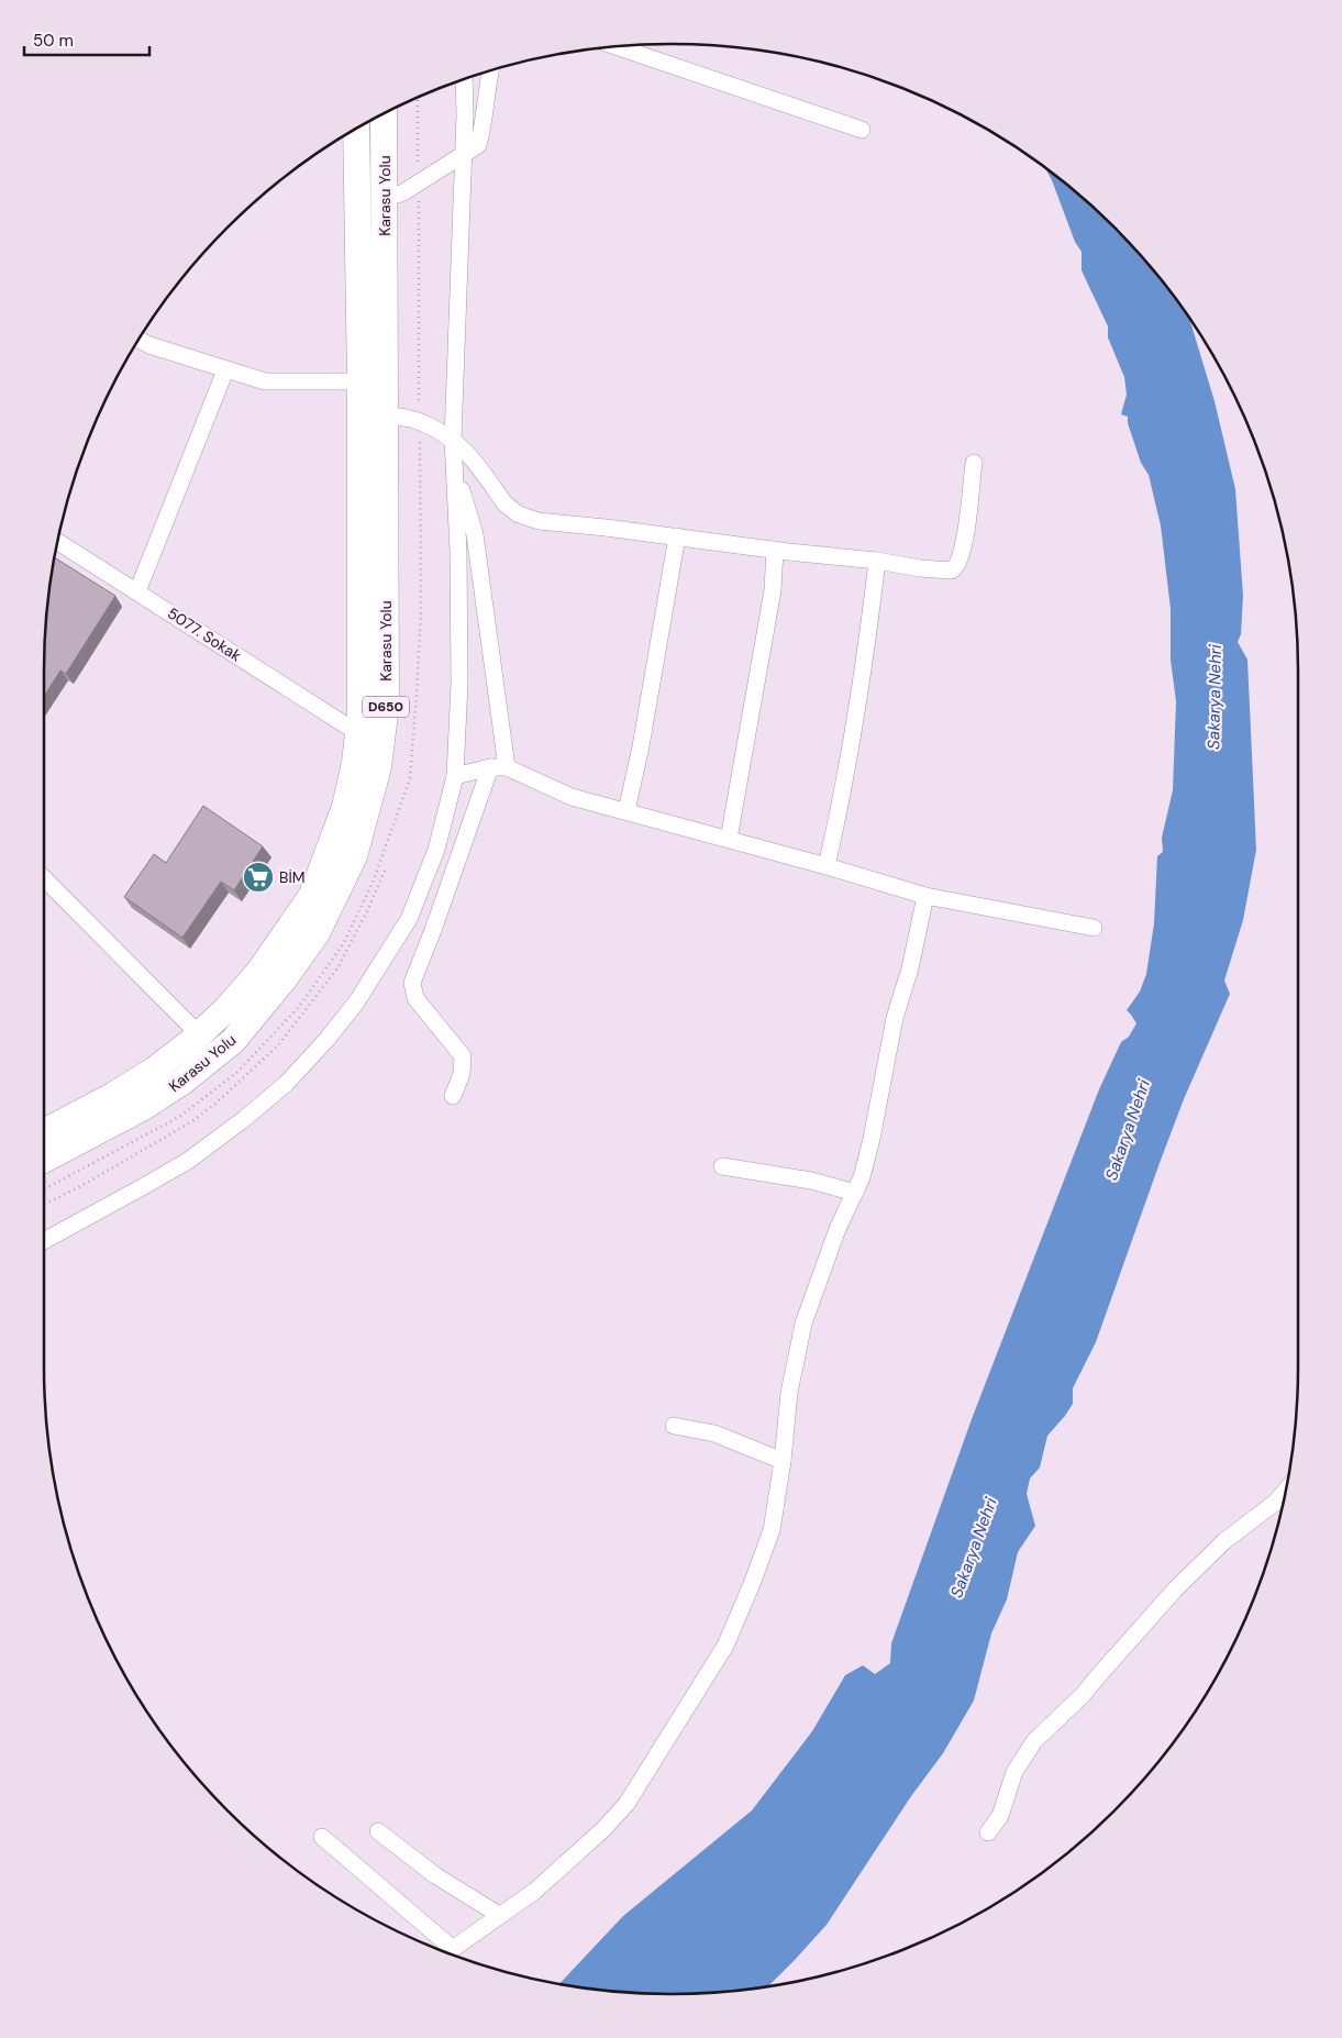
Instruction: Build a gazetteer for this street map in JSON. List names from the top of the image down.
{
  "streets": {
    "highway": ["Karasu Yolu", "D650"],
    "street": ["5077. Sokak"]
  },
  "crossings": [
    ["Karasu Yolu", "5077. Sokak"]
  ],
  "water": ["Sakarya Nehri"],
  "places": {
    "supermarket": ["BİM"]
  },
  "scale_bar": "50 m"
}
